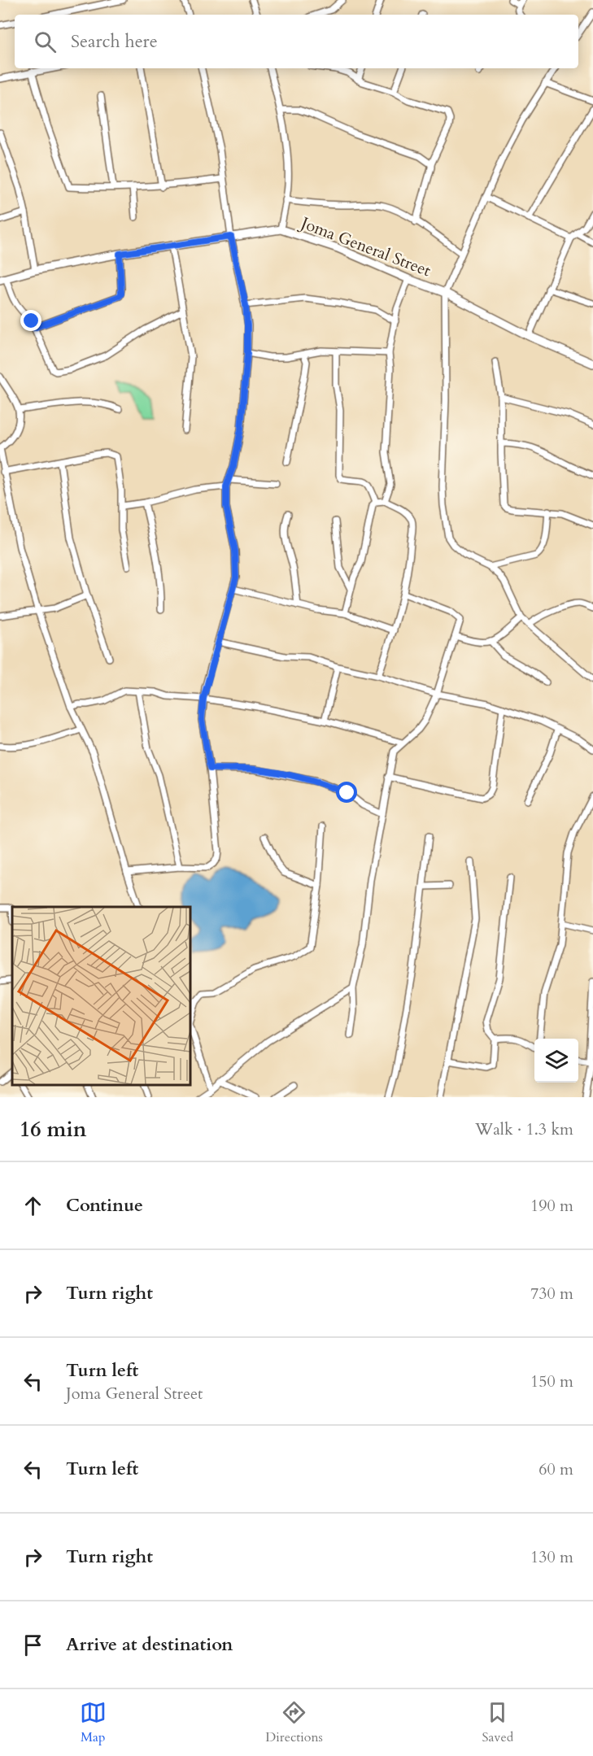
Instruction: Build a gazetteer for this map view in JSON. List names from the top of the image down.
{
  "streets": {
    "street": ["Joma General Street"]
  },
  "page": {
    "search": "Search here",
    "heading": ["16 min", "Walk · 1.3 km"],
    "list": [
      ["Continue", "190 m"],
      ["Turn right", "730 m"],
      ["Turn left", "Joma General Street", "150 m"],
      ["Turn left", "60 m"],
      ["Turn right", "130 m"],
      "Arrive at destination"
    ],
    "nav": ["Map", "Directions", "Saved"]
  }
}
